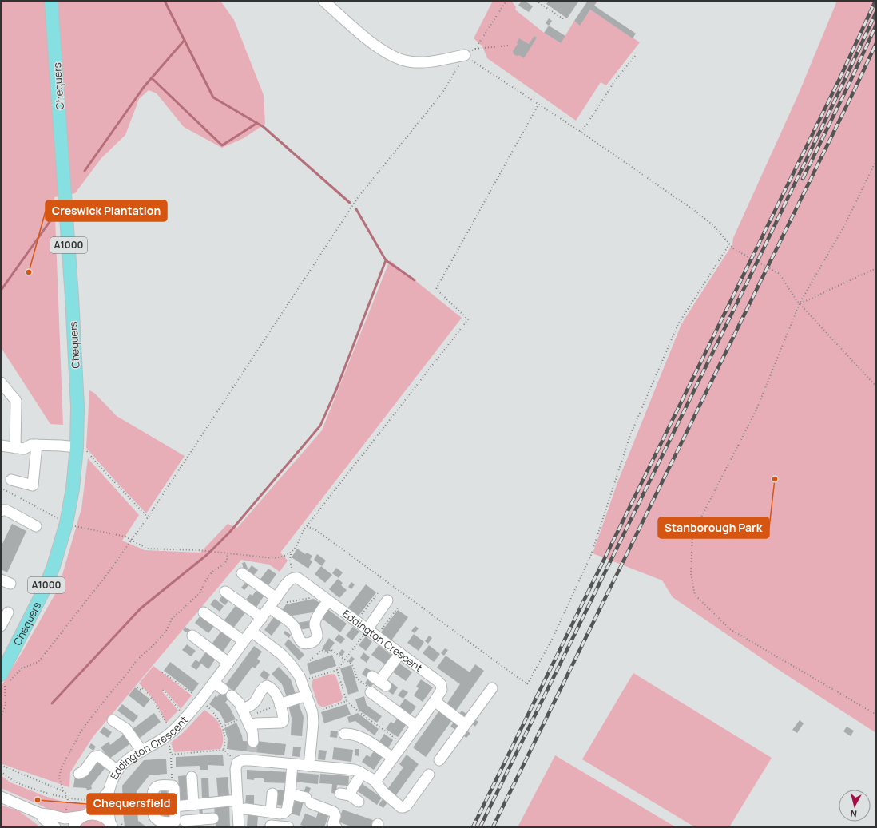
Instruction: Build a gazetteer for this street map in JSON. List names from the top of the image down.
{
  "streets": {
    "main road": ["Chequers", "A1000"],
    "street": ["Eddington Crescent"]
  },
  "places": ["Creswick Plantation", "Stanborough Park", "Chequersfield"],
  "north": "bottom"
}
